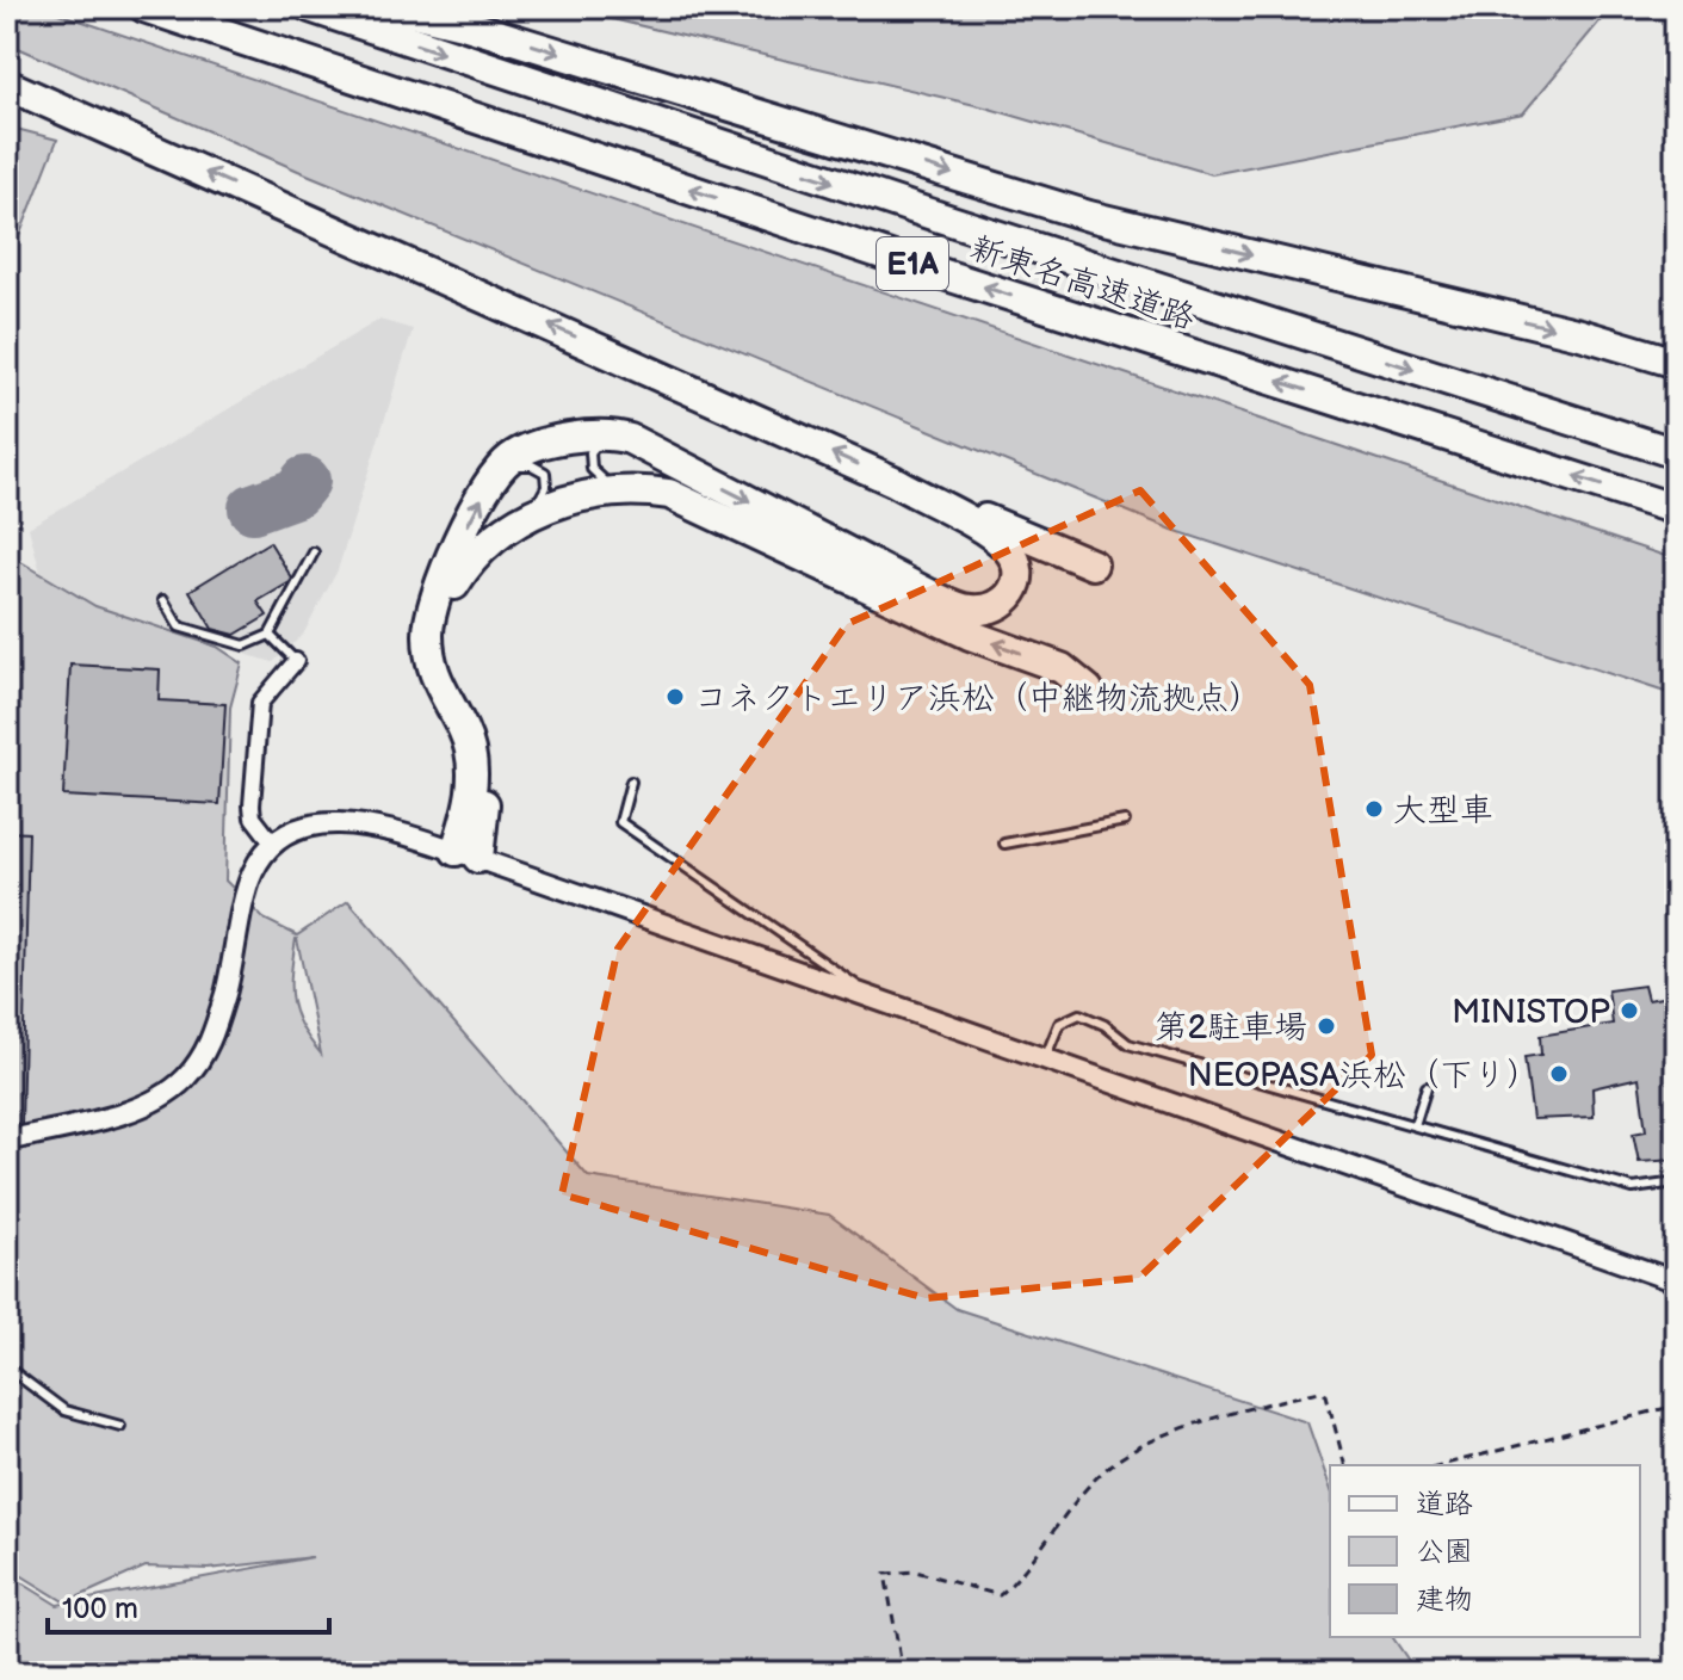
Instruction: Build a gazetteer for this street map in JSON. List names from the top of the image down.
{
  "streets": {
    "highway": ["E1A", "新東名高速道路"]
  },
  "places": [
    "コネクトエリア浜松（中継物流拠点）",
    "大型車",
    "MINISTOP",
    "第2駐車場",
    "NEOPASA浜松（下り）"
  ],
  "legend": ["道路", "公園", "建物"],
  "scale_bar": "100 m"
}
